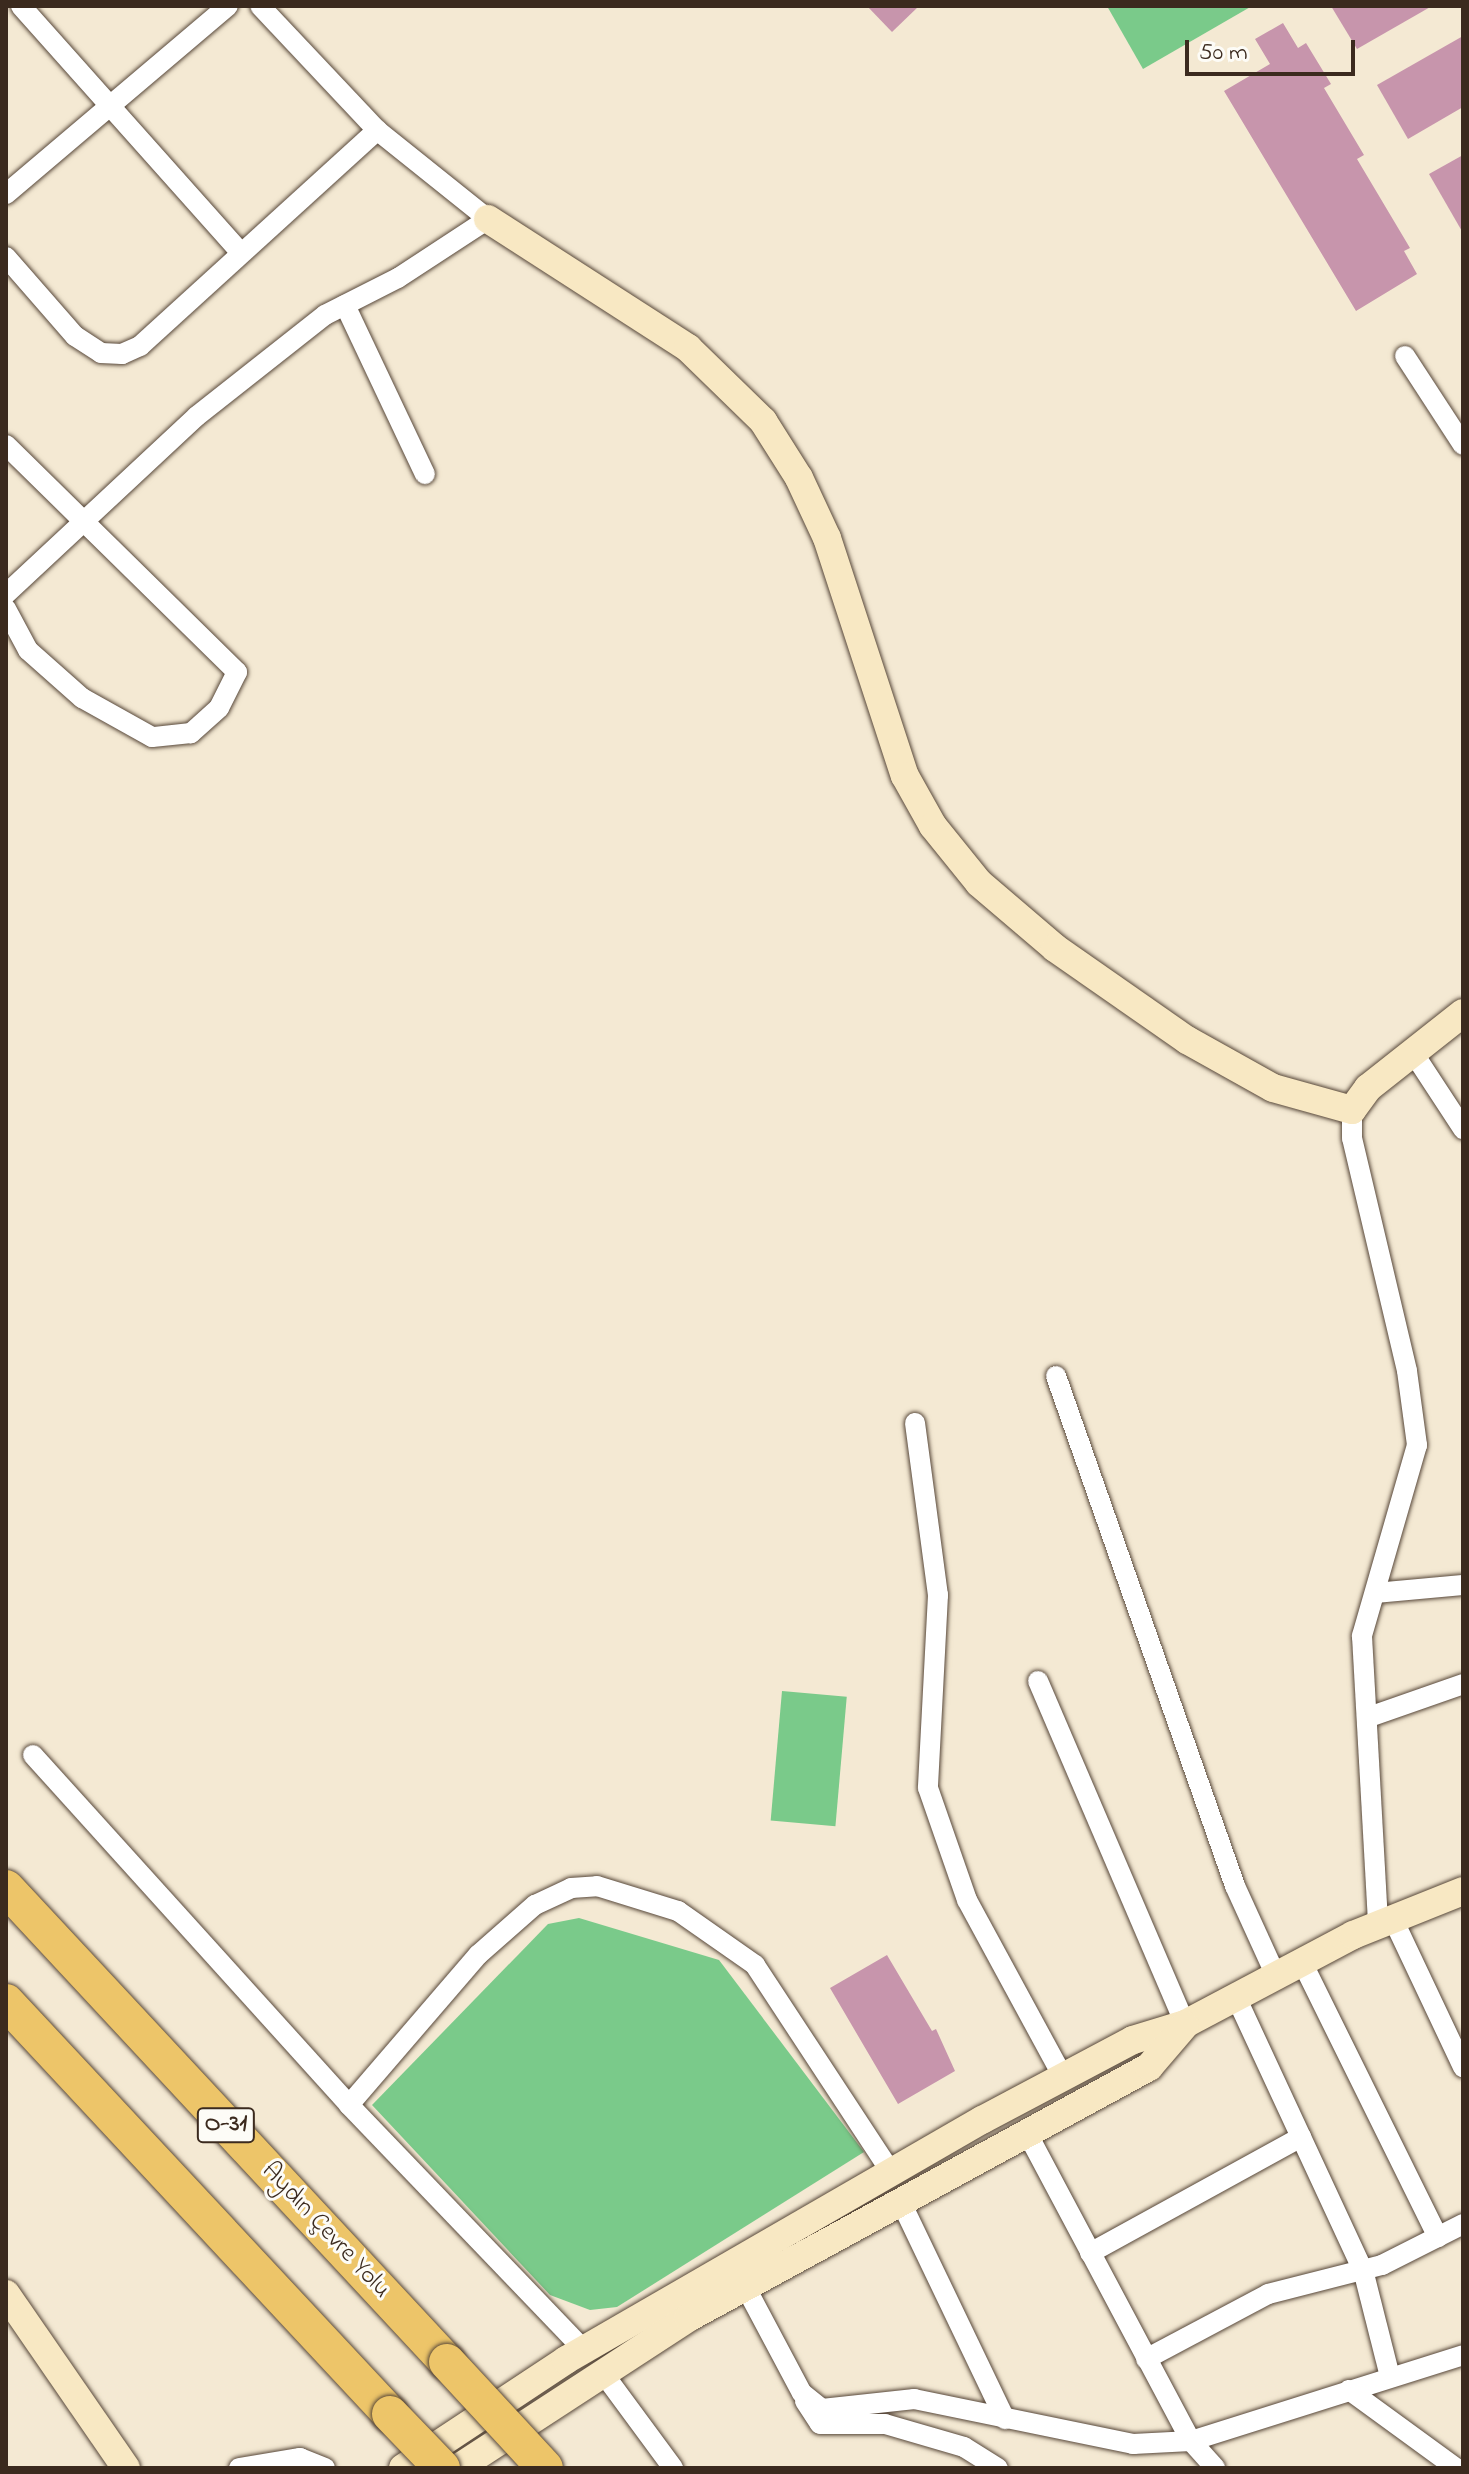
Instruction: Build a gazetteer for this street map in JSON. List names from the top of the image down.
{
  "streets": {
    "highway": ["O-31", "Aydın Çevre Yolu"]
  },
  "scale_bar": "50 m"
}
